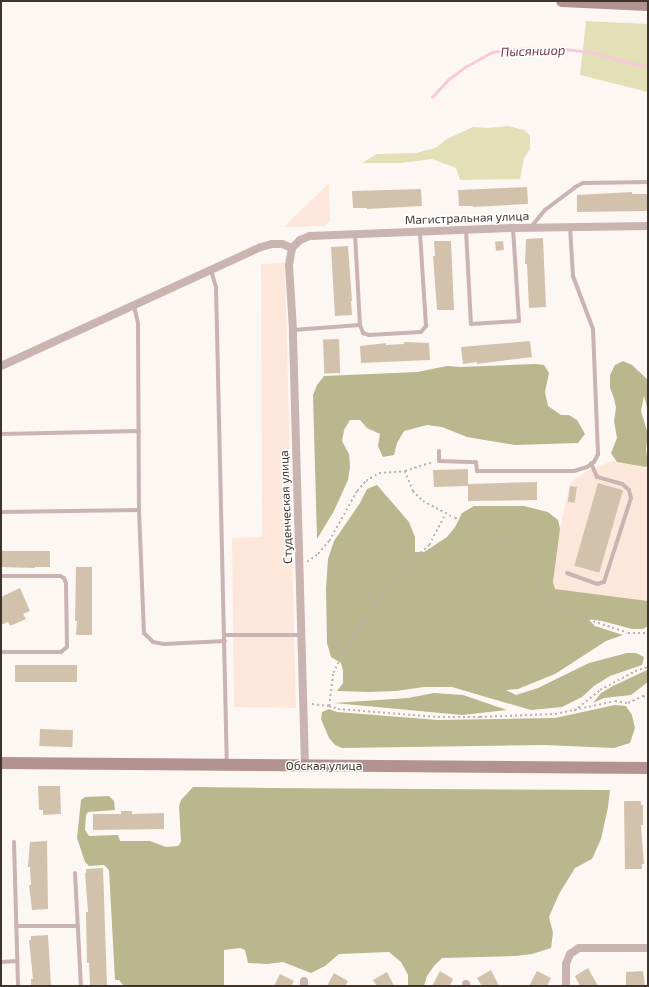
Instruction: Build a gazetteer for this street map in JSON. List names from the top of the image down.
{
  "streets": {
    "street": ["Магистральная улица", "Студенческая улица", "Обская улица"]
  },
  "crossings": [
    ["Магистральная улица", "Студенческая улица"],
    ["Студенческая улица", "Обская улица"]
  ],
  "water": ["Пысяншор"]
}
